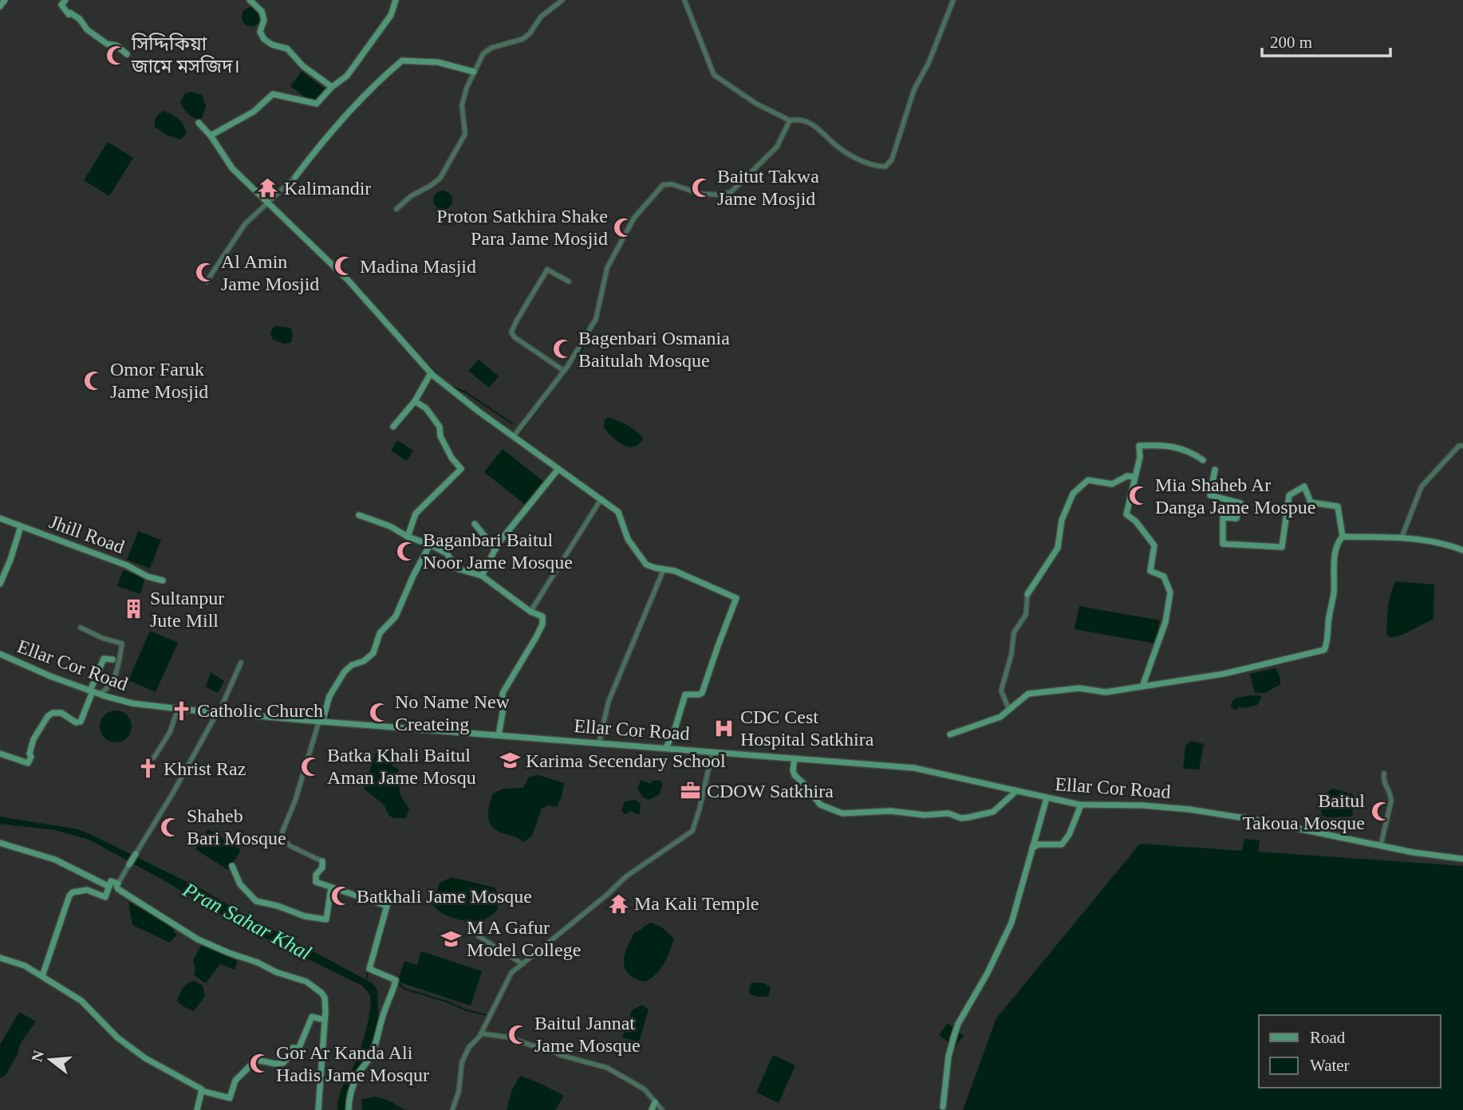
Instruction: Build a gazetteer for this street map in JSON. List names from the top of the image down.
{
  "streets": {
    "street": ["Jhill Road", "Ellar Cor Road"]
  },
  "water": ["Pran Sahar Khal"],
  "places": {
    "mosque": [
      "সিদ্দিকিয়া জামে মসজিদ।",
      "Baitut Takwa Jame Mosjid",
      "Proton Satkhira Shake Para Jame Mosjid",
      "Madina Masjid",
      "Al Amin Jame Mosjid",
      "Bagenbari Osmania Baitulah Mosque",
      "Omor Faruk Jame Mosjid",
      "Mia Shaheb Ar Danga Jame Mospue",
      "Baganbari Baitul Noor Jame Mosque",
      "No Name New Createing",
      "Batka Khali Baitul Aman Jame Mosqu",
      "Baitul Takoua Mosque",
      "Shaheb Bari Mosque",
      "Batkhali Jame Mosque",
      "Baitul Jannat Jame Mosque",
      "Gor Ar Kanda Ali Hadis Jame Mosqur"
    ],
    "temple": ["Kalimandir", "Ma Kali Temple"],
    "building": ["Sultanpur Jute Mill"],
    "church": ["Catholic Church", "Khrist Raz"],
    "hospital": ["CDC Cest Hospital Satkhira"],
    "school or university": ["Karima Secendary School", "M A Gafur Model College"],
    "office": ["CDOW Satkhira"]
  },
  "legend": ["Road", "Water"],
  "scale_bar": "200 m",
  "north": "left"
}
